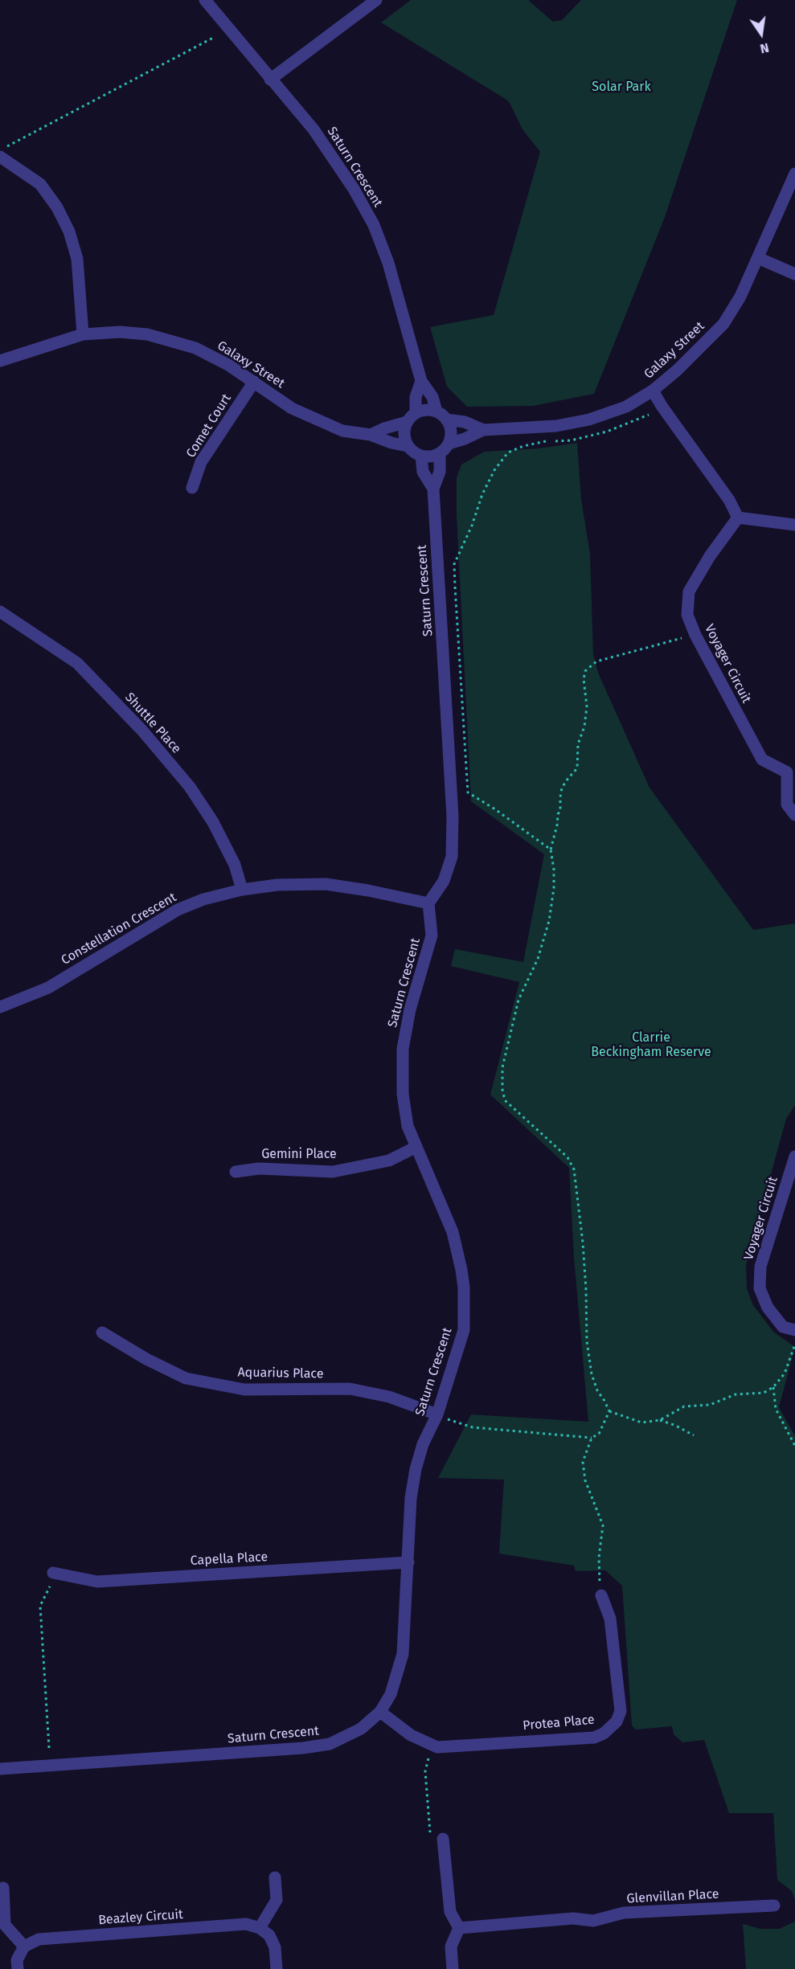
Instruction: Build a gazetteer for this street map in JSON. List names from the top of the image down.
{
  "streets": {
    "street": [
      "Saturn Crescent",
      "Galaxy Street",
      "Comet Court",
      "Voyager Circuit",
      "Shuttle Place",
      "Constellation Crescent",
      "Gemini Place",
      "Aquarius Place",
      "Capella Place",
      "Protea Place",
      "Glenvillan Place",
      "Beazley Circuit"
    ]
  },
  "crossings": [
    ["Saturn Crescent", "Galaxy Street"],
    ["Saturn Crescent", "Constellation Crescent"],
    ["Saturn Crescent", "Gemini Place"],
    ["Saturn Crescent", "Aquarius Place"],
    ["Saturn Crescent", "Capella Place"],
    ["Saturn Crescent", "Protea Place"],
    ["Galaxy Street", "Comet Court"],
    ["Shuttle Place", "Constellation Crescent"]
  ],
  "parks": ["Solar Park", "Clarrie Beckingham Reserve"],
  "north": "bottom"
}
